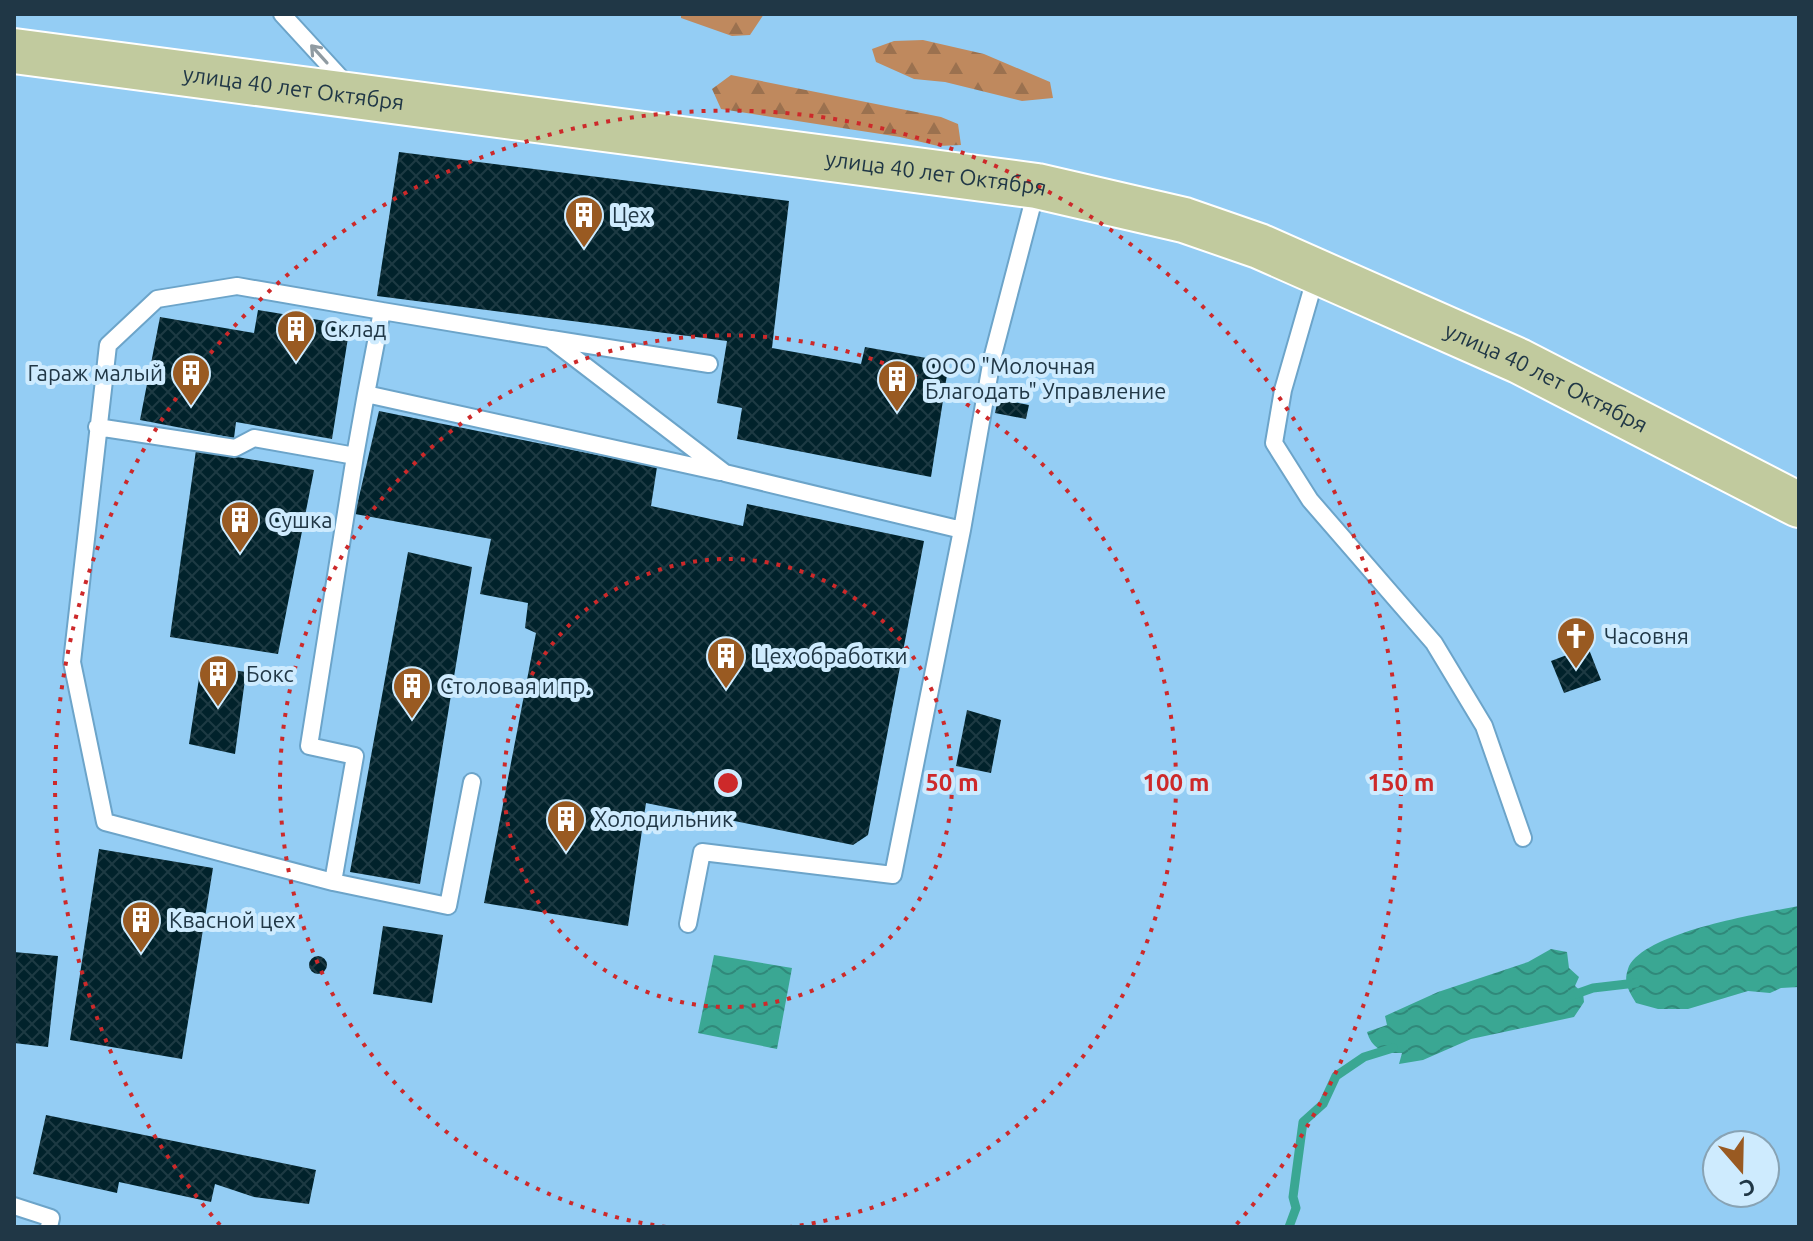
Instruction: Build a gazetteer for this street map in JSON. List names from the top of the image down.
{
  "streets": {
    "main road": ["улица 40 лет Октября"]
  },
  "places": {
    "building": [
      "Цех",
      "Склад",
      "Гараж малый",
      "ООО \"Молочная Благодать\" Управление",
      "Сушка",
      "Цех обработки",
      "Бокс",
      "Столовая и пр.",
      "Холодильник",
      "Квасной цех"
    ],
    "church": ["Часовня"]
  },
  "north": "bottom",
  "rings": ["50 m", "100 m", "150 m"]
}
